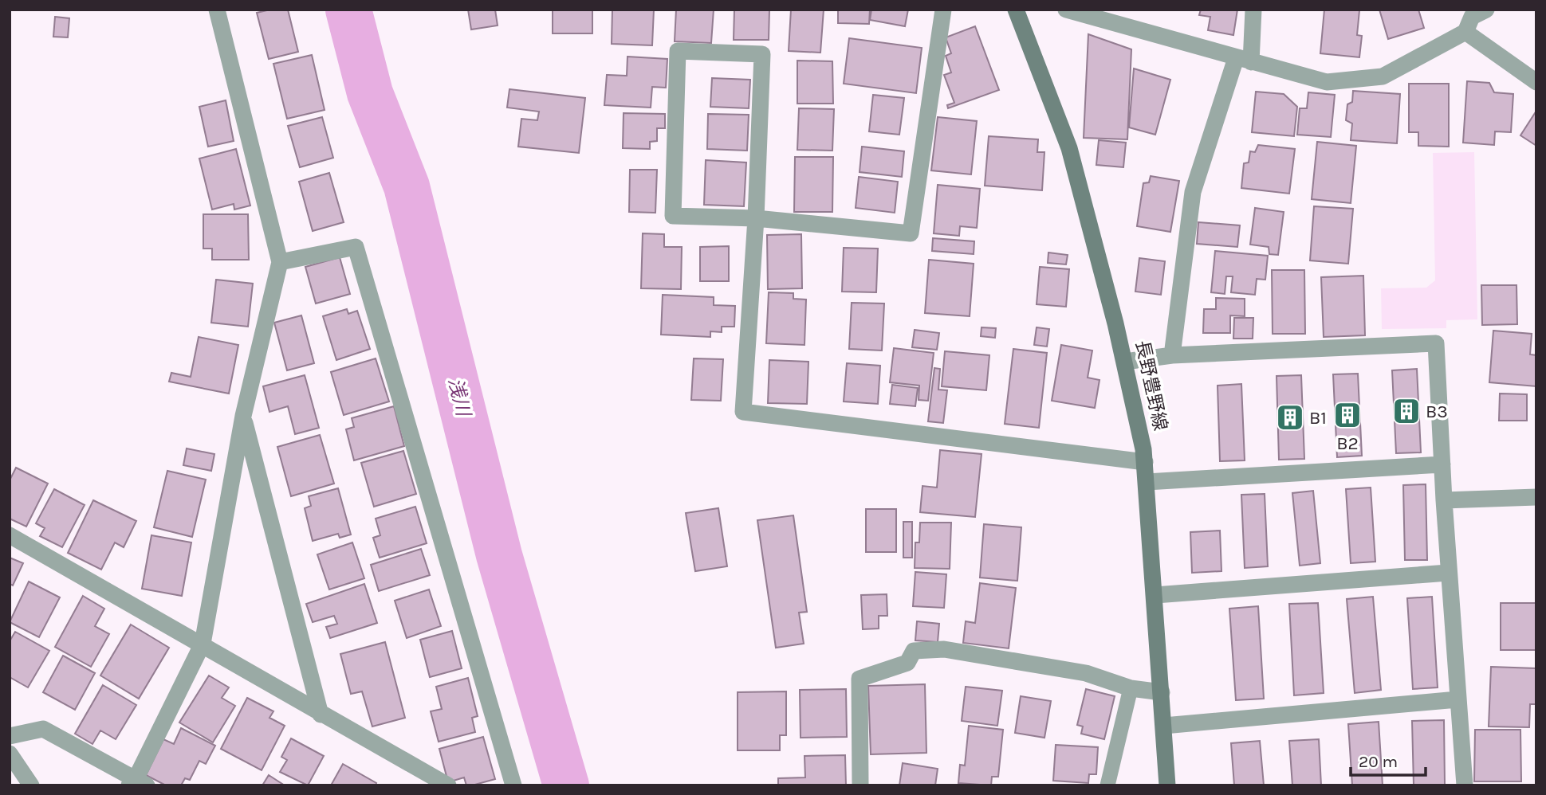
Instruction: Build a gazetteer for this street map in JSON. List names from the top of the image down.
{
  "streets": {
    "street": ["長野豊野線"]
  },
  "water": ["浅川"],
  "places": {
    "building": ["B3", "B2", "B1"]
  },
  "scale_bar": "20 m"
}
